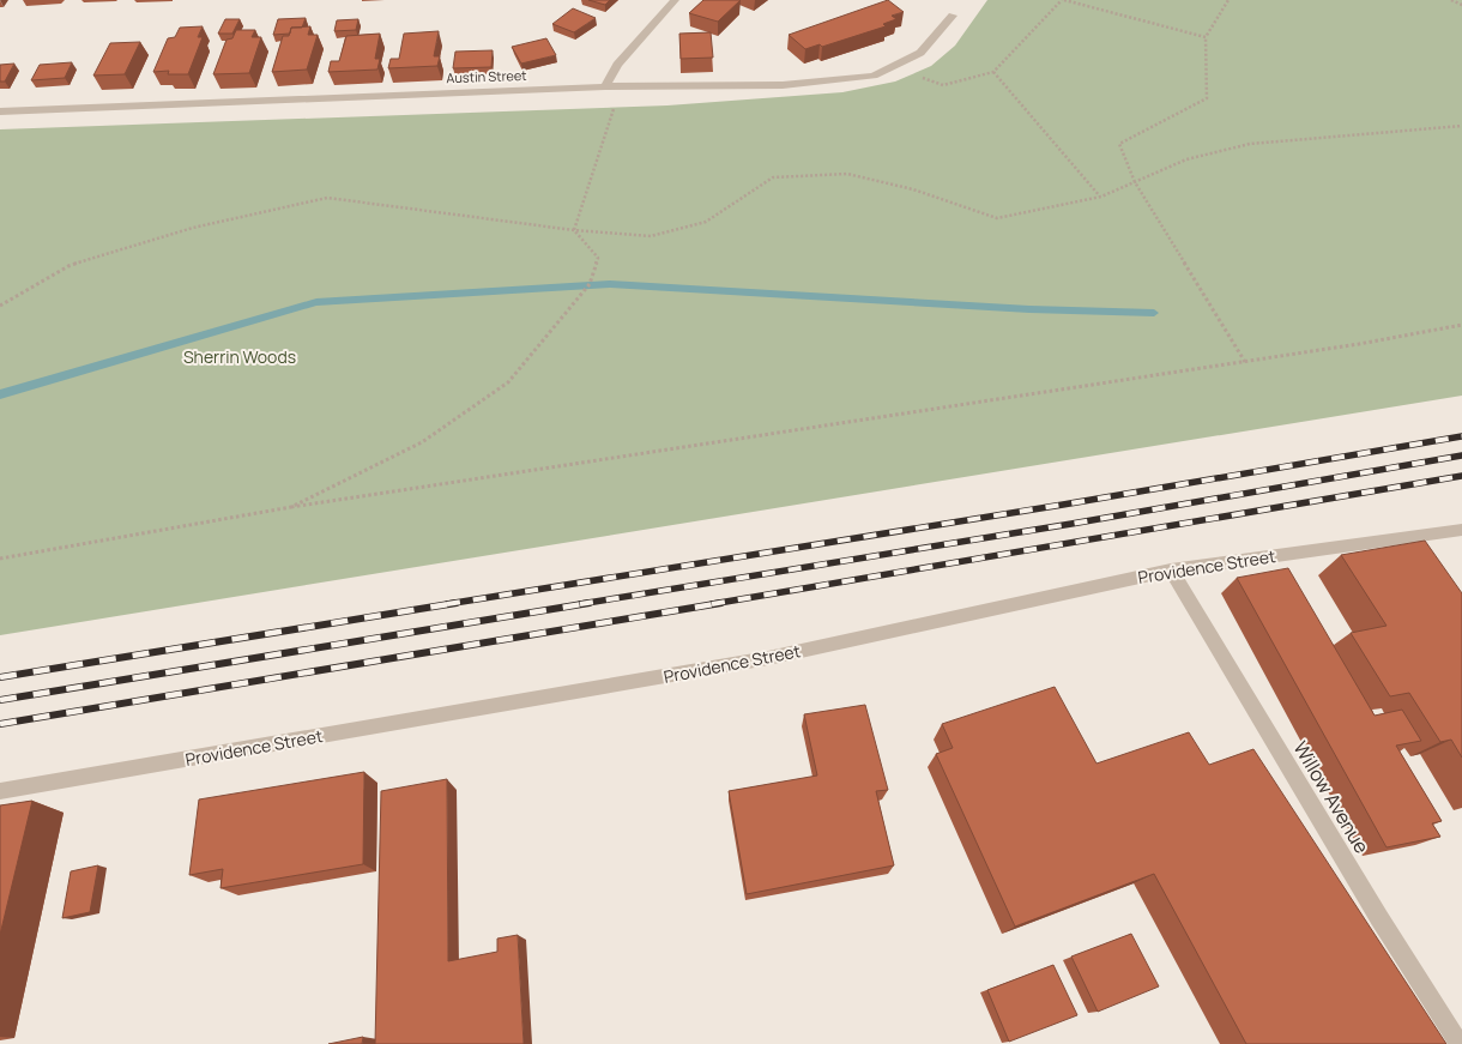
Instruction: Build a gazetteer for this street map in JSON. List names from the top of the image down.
{
  "streets": {
    "street": ["Austin Street", "Providence Street", "Willow Avenue"]
  },
  "crossings": [
    ["Providence Street", "Willow Avenue"]
  ],
  "parks": ["Sherrin Woods"]
}
